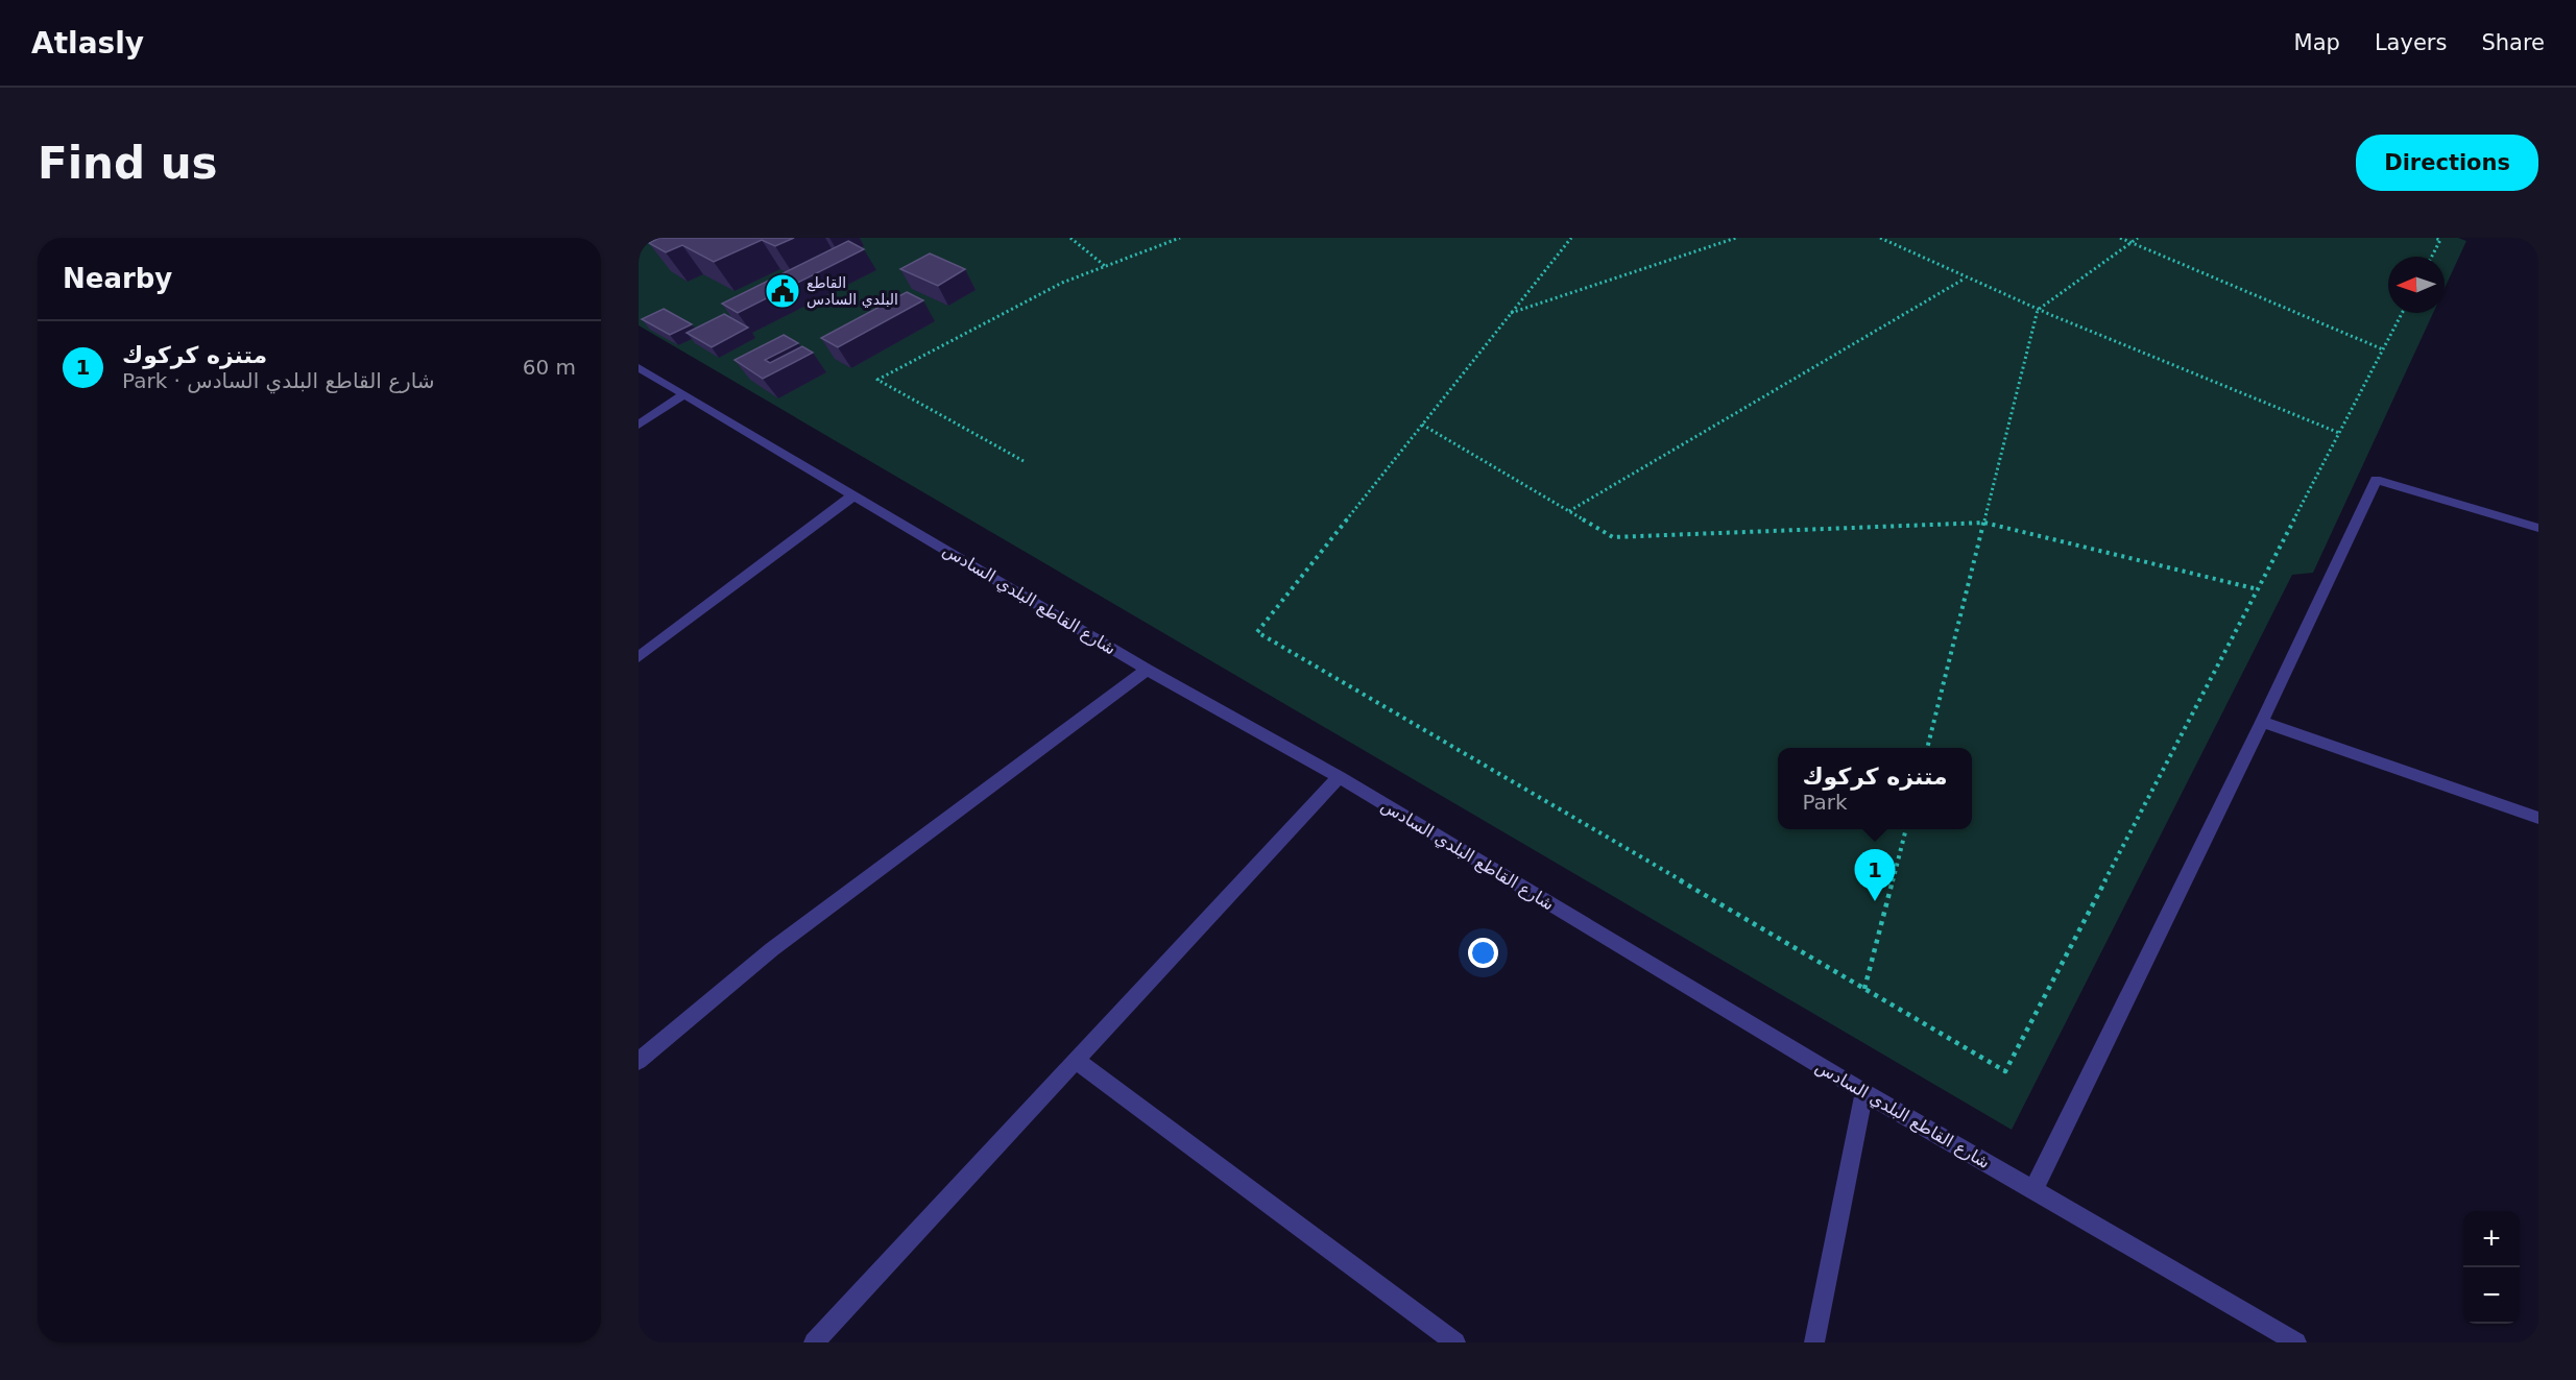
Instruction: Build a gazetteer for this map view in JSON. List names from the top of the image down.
{
  "streets": {
    "street": ["شارع القاطع البلدي السادس"]
  },
  "places": {
    "public building": ["القاطع البلدي السادس"]
  },
  "north": "left",
  "page": {
    "header": "Atlasly",
    "nav": ["Map", "Layers", "Share"],
    "buttons": "Directions",
    "title": "Find us",
    "heading": "Nearby",
    "list": [
      {
        "mark": "1",
        "name": "متنزه كركوك",
        "note": "Park · شارع القاطع البلدي السادس",
        "value": "60 m"
      }
    ],
    "popup": ["متنزه كركوك", "Park"],
    "pins": "1",
    "map_buttons": ["+", "−"]
  }
}
